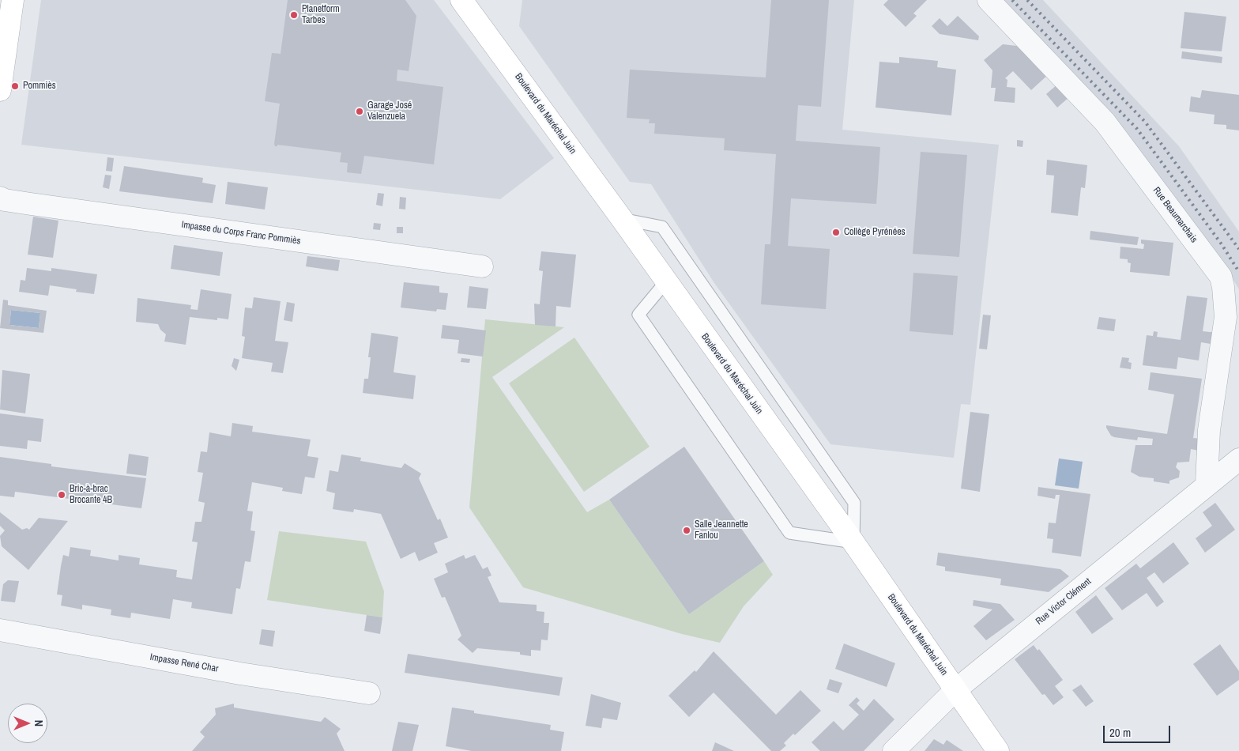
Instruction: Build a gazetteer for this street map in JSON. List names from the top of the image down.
{
  "streets": {
    "main road": ["Boulevard du Maréchal Juin"],
    "street": [
      "Rue Beaumarchais",
      "Impasse du Corps Franc Pommiès",
      "Rue Victor Clément",
      "Impasse René Char"
    ]
  },
  "crossings": [
    ["Boulevard du Maréchal Juin", "Rue Victor Clément"],
    ["Rue Beaumarchais", "Rue Victor Clément"]
  ],
  "places": [
    "Planetform Tarbes",
    "Pommiès",
    "Garage José Valenzuela",
    "Collège Pyrénées",
    "Bric-à-brac Brocante 4B",
    "Salle Jeannette Fanlou"
  ],
  "scale_bar": "20 m",
  "north": "right"
}
